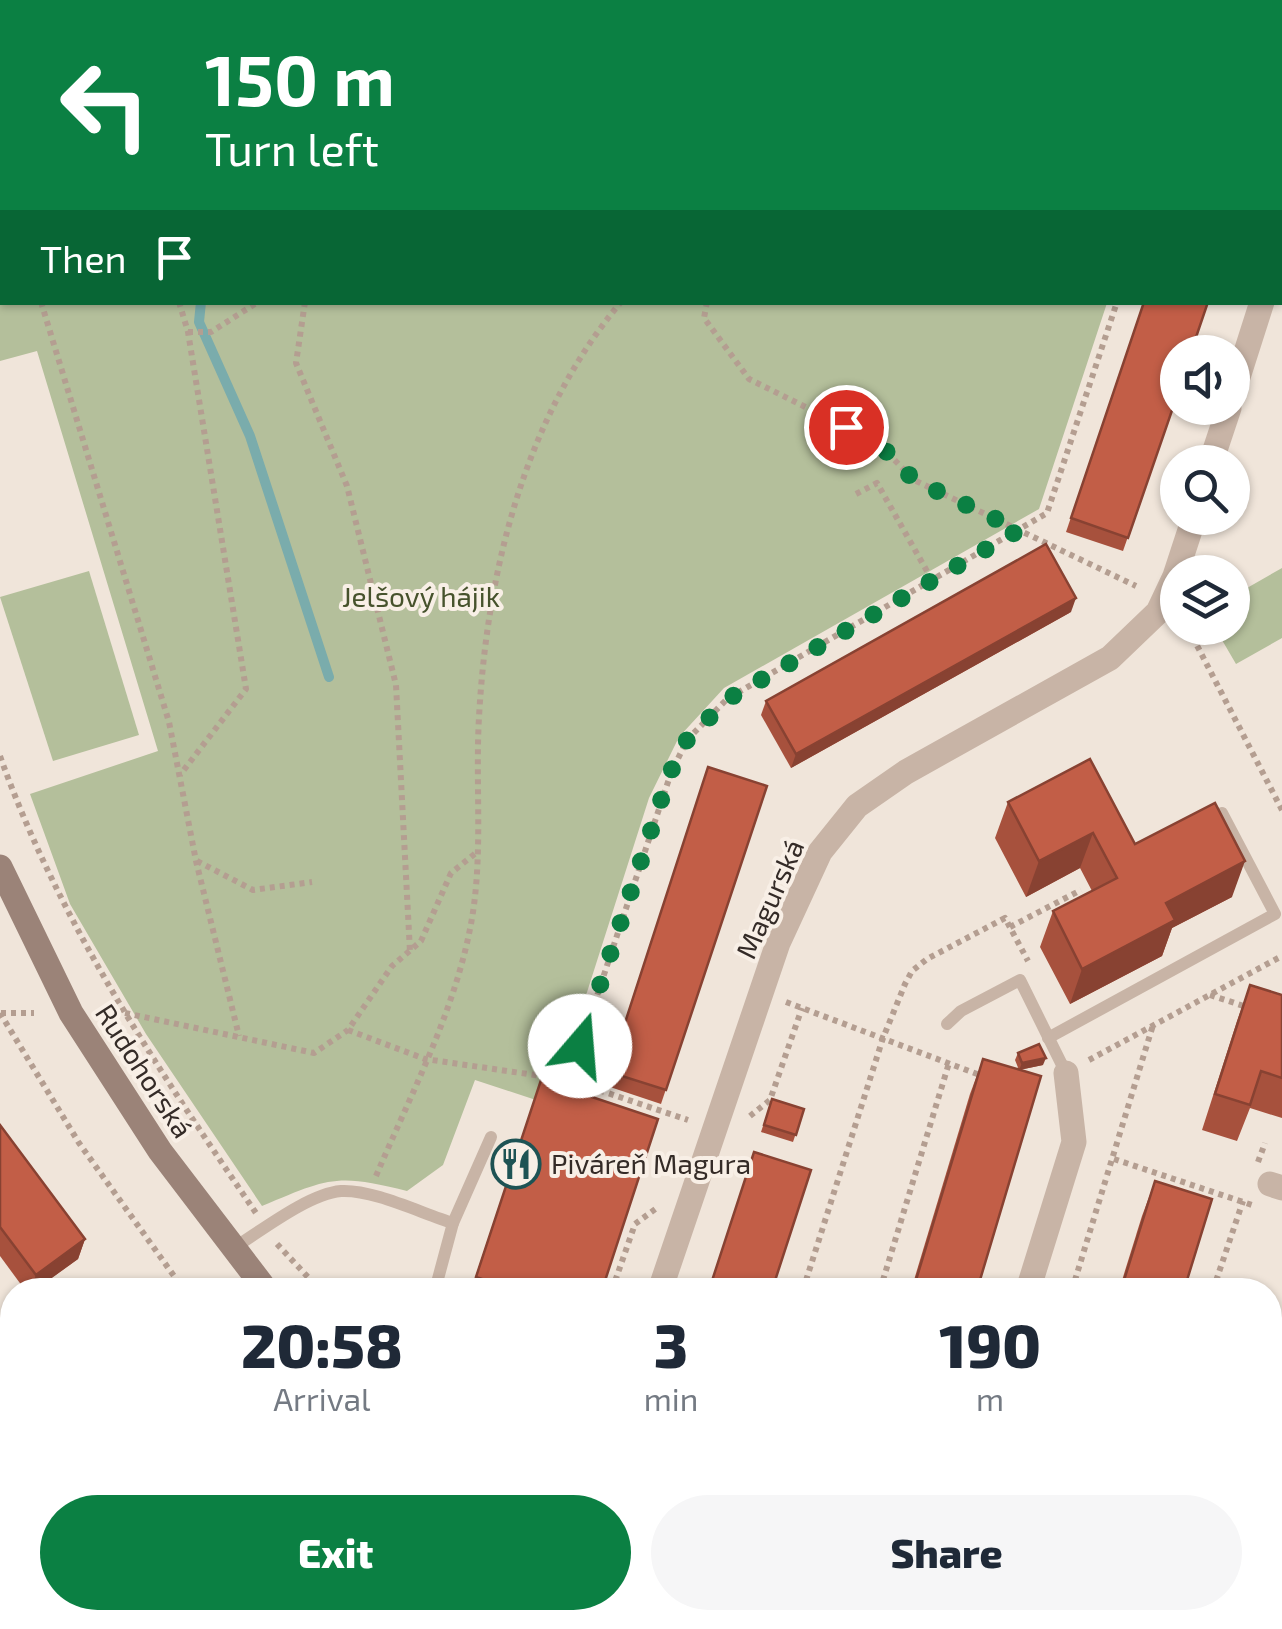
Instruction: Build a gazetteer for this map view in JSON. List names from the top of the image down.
{
  "streets": {
    "street": ["Magurská", "Rudohorská"]
  },
  "parks": ["Jelšový hájik"],
  "places": {
    "restaurant": ["Piváreň Magura"]
  },
  "page": {
    "turn": ["150 m", "Turn left"],
    "then": "Then",
    "eta": [
      "20:58",
      "Arrival",
      "3",
      "min",
      "190",
      "m"
    ],
    "buttons": ["Exit", "Share"]
  }
}
